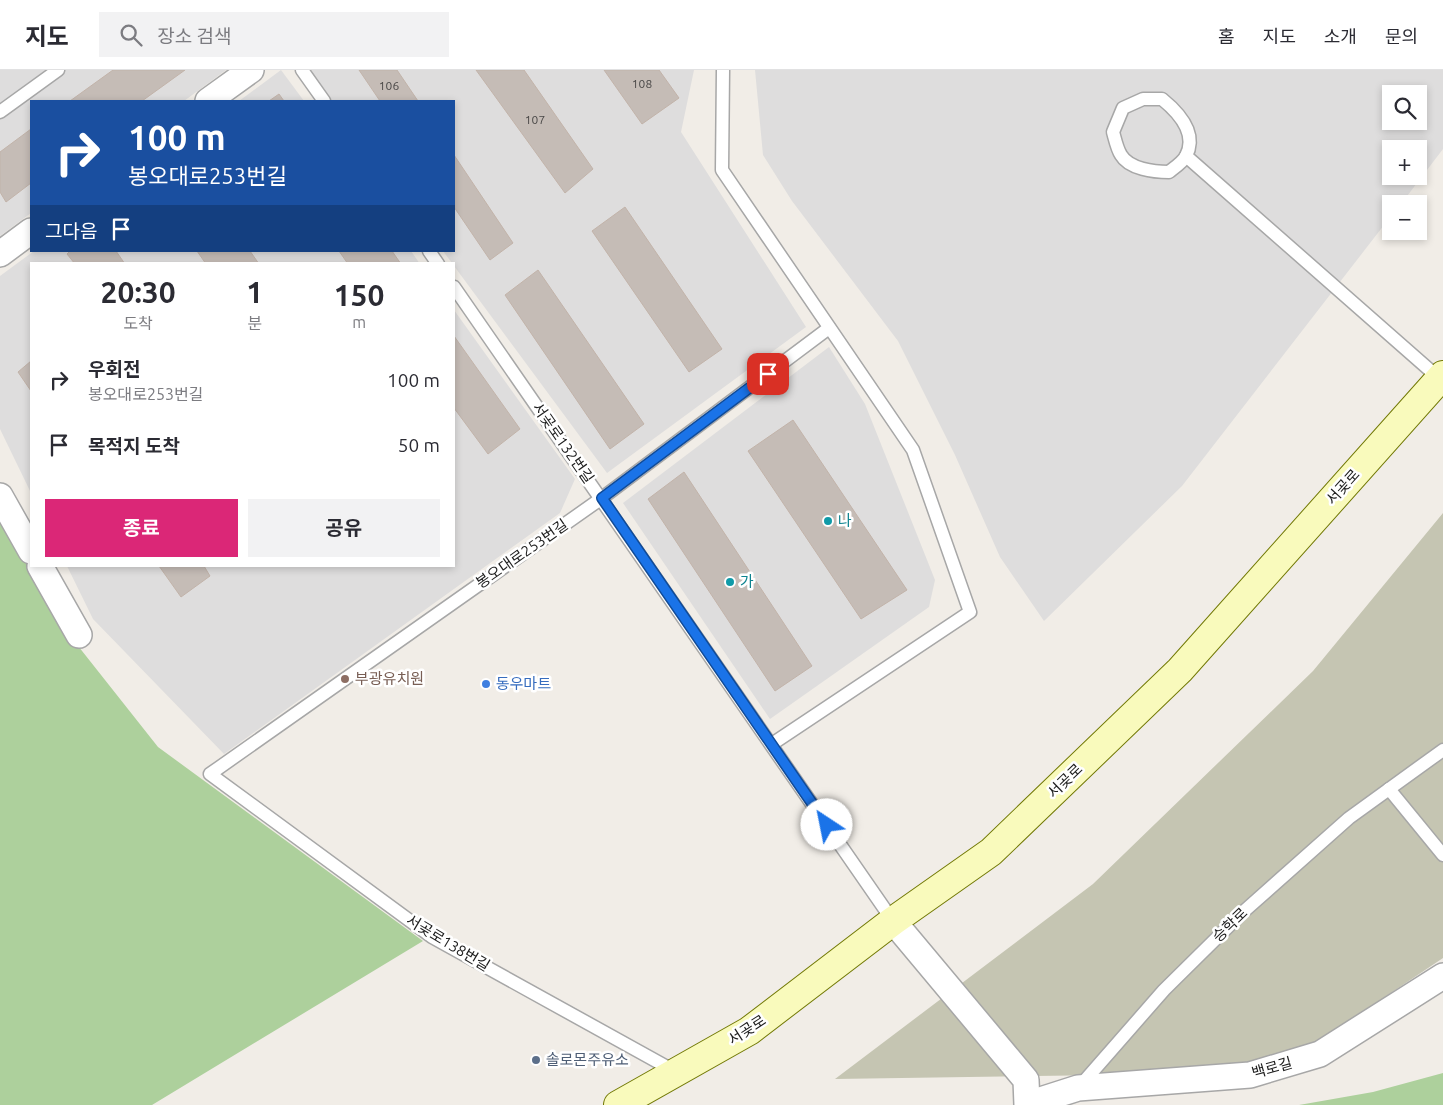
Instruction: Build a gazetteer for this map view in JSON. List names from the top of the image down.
{
  "streets": {
    "main road": ["서곶로"],
    "street": ["백로길"],
    "lane": [
      "서곶로132번길",
      "봉오대로253번길",
      "승학로",
      "서곶로138번길"
    ]
  },
  "crossings": [
    ["서곶로132번길", "서곶로"],
    ["서곶로132번길", "봉오대로253번길"],
    ["서곶로", "서곶로138번길"],
    ["봉오대로253번길", "서곶로138번길"],
    ["승학로", "백로길"]
  ],
  "places": [
    "나",
    "가",
    "부광유치원",
    "동우마트",
    "솔로몬주유소"
  ],
  "house_numbers": ["108", "106", "107"],
  "page": {
    "header": "지도",
    "search": "장소 검색",
    "nav": [
      "홈",
      "지도",
      "소개",
      "문의"
    ],
    "map_buttons": ["+", "−"],
    "turn": ["100 m", "봉오대로253번길"],
    "then": "그다음",
    "eta": [
      "20:30",
      "도착",
      "1",
      "분",
      "150",
      "m"
    ],
    "list": [
      {
        "name": "우회전",
        "note": "봉오대로253번길",
        "value": "100 m"
      },
      {
        "name": "목적지 도착",
        "value": "50 m"
      }
    ],
    "buttons": ["종료", "공유"]
  }
}
